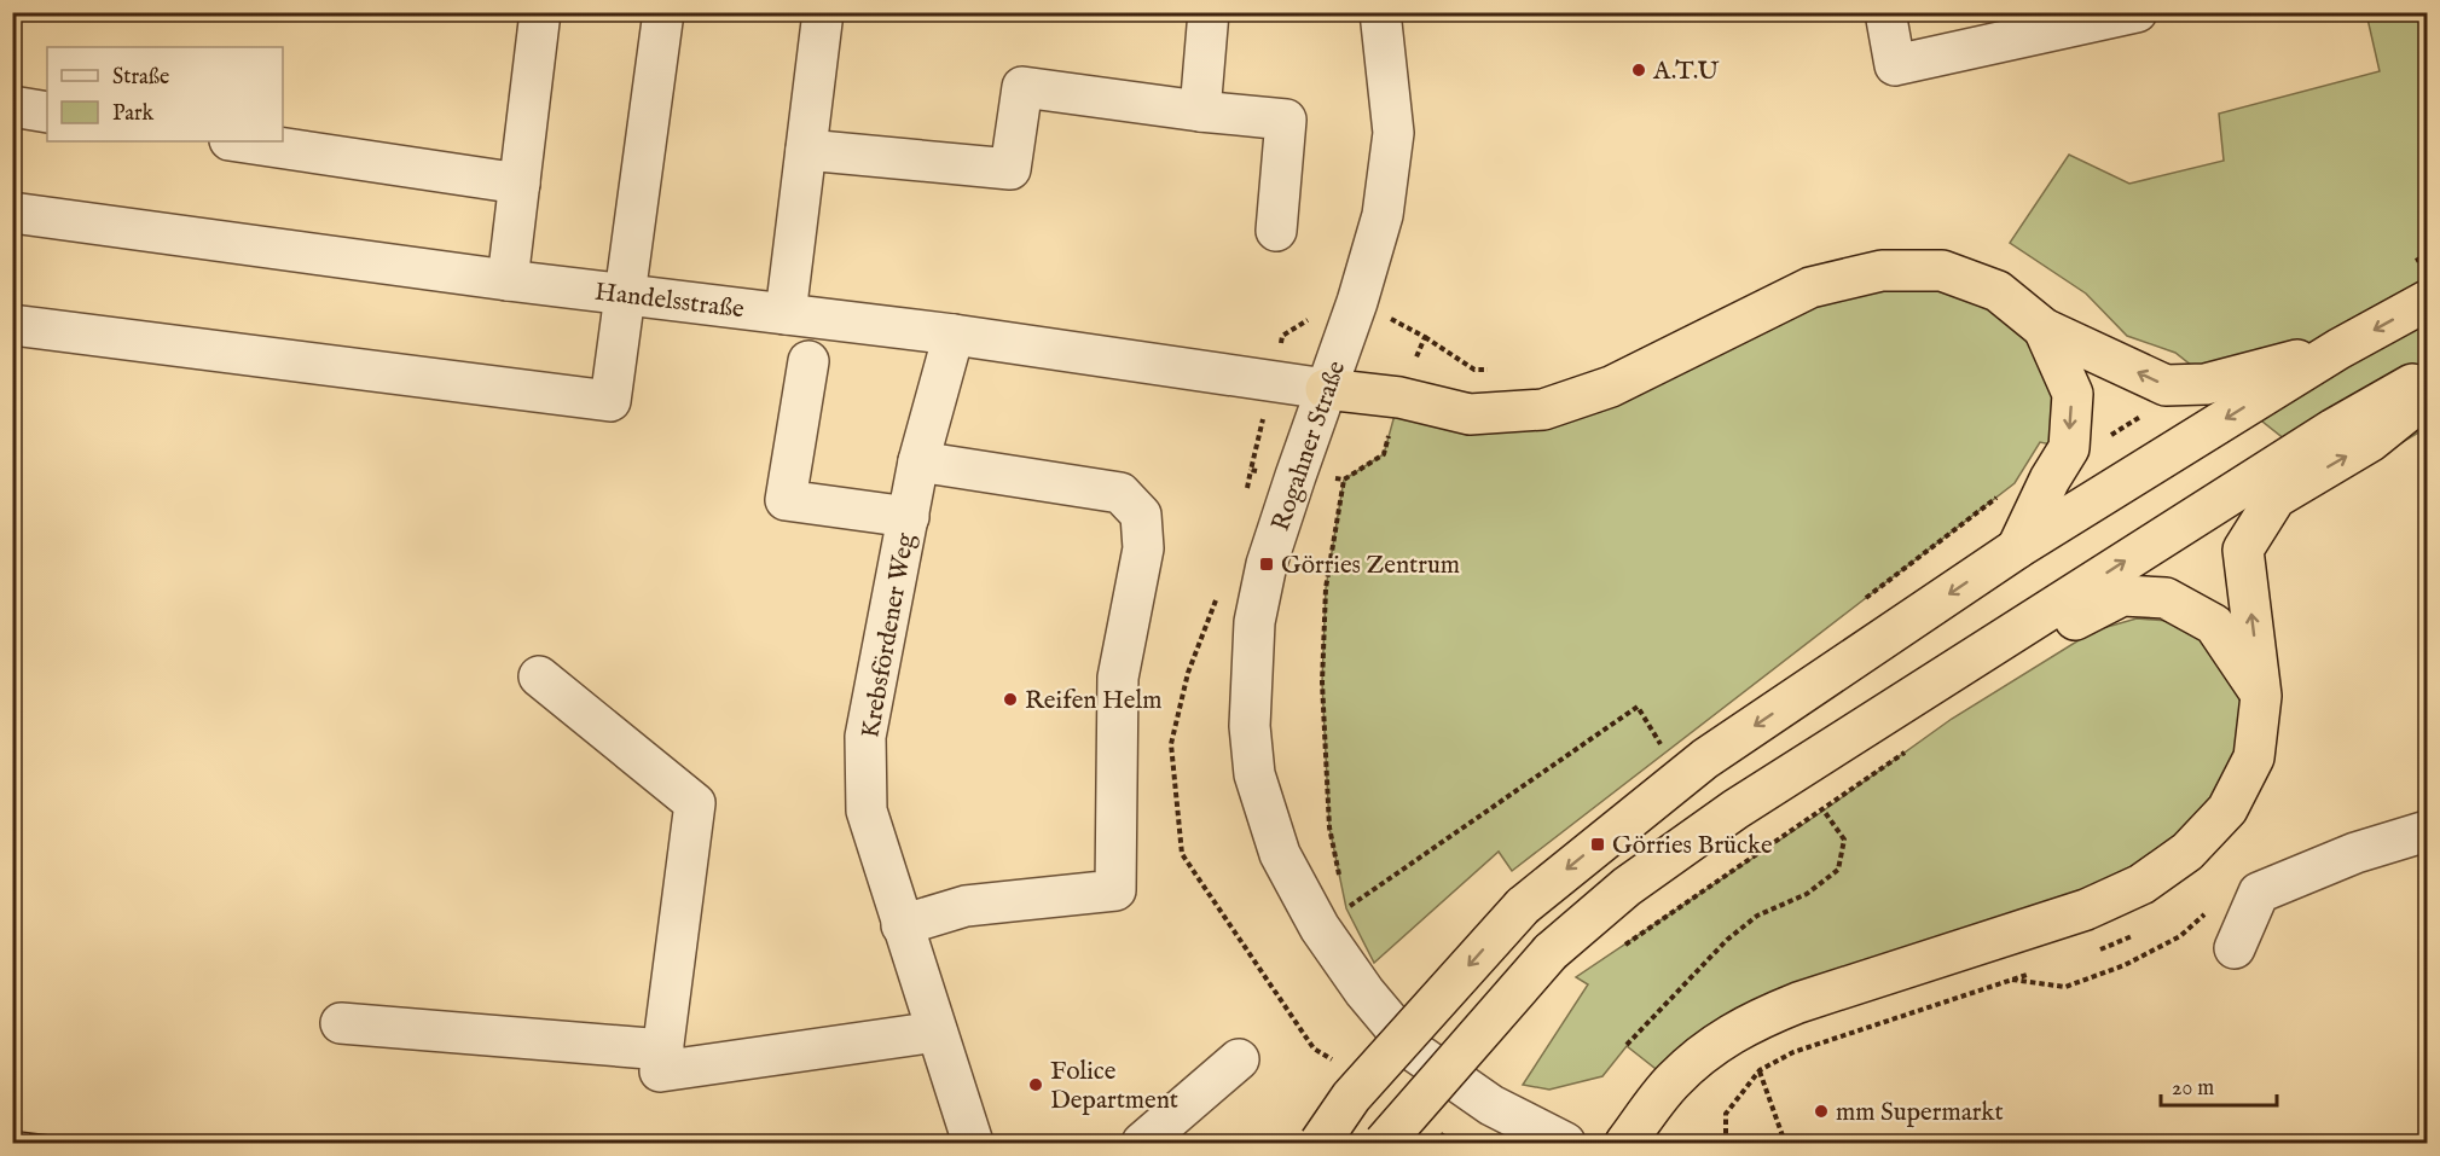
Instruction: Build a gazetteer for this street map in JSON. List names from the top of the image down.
{
  "streets": {
    "street": ["Handelsstraße", "Rogahner Straße", "Krebsfördener Weg"]
  },
  "crossings": [
    ["Handelsstraße", "Rogahner Straße"],
    ["Handelsstraße", "Krebsfördener Weg"]
  ],
  "places": {
    "other": [
      "A.T.U",
      "Reifen Helm",
      "Folice Department",
      "mm Supermarkt"
    ],
    "transit": ["Görries Zentrum", "Görries Brücke"]
  },
  "legend": ["Straße", "Park"],
  "scale_bar": "20 m"
}
